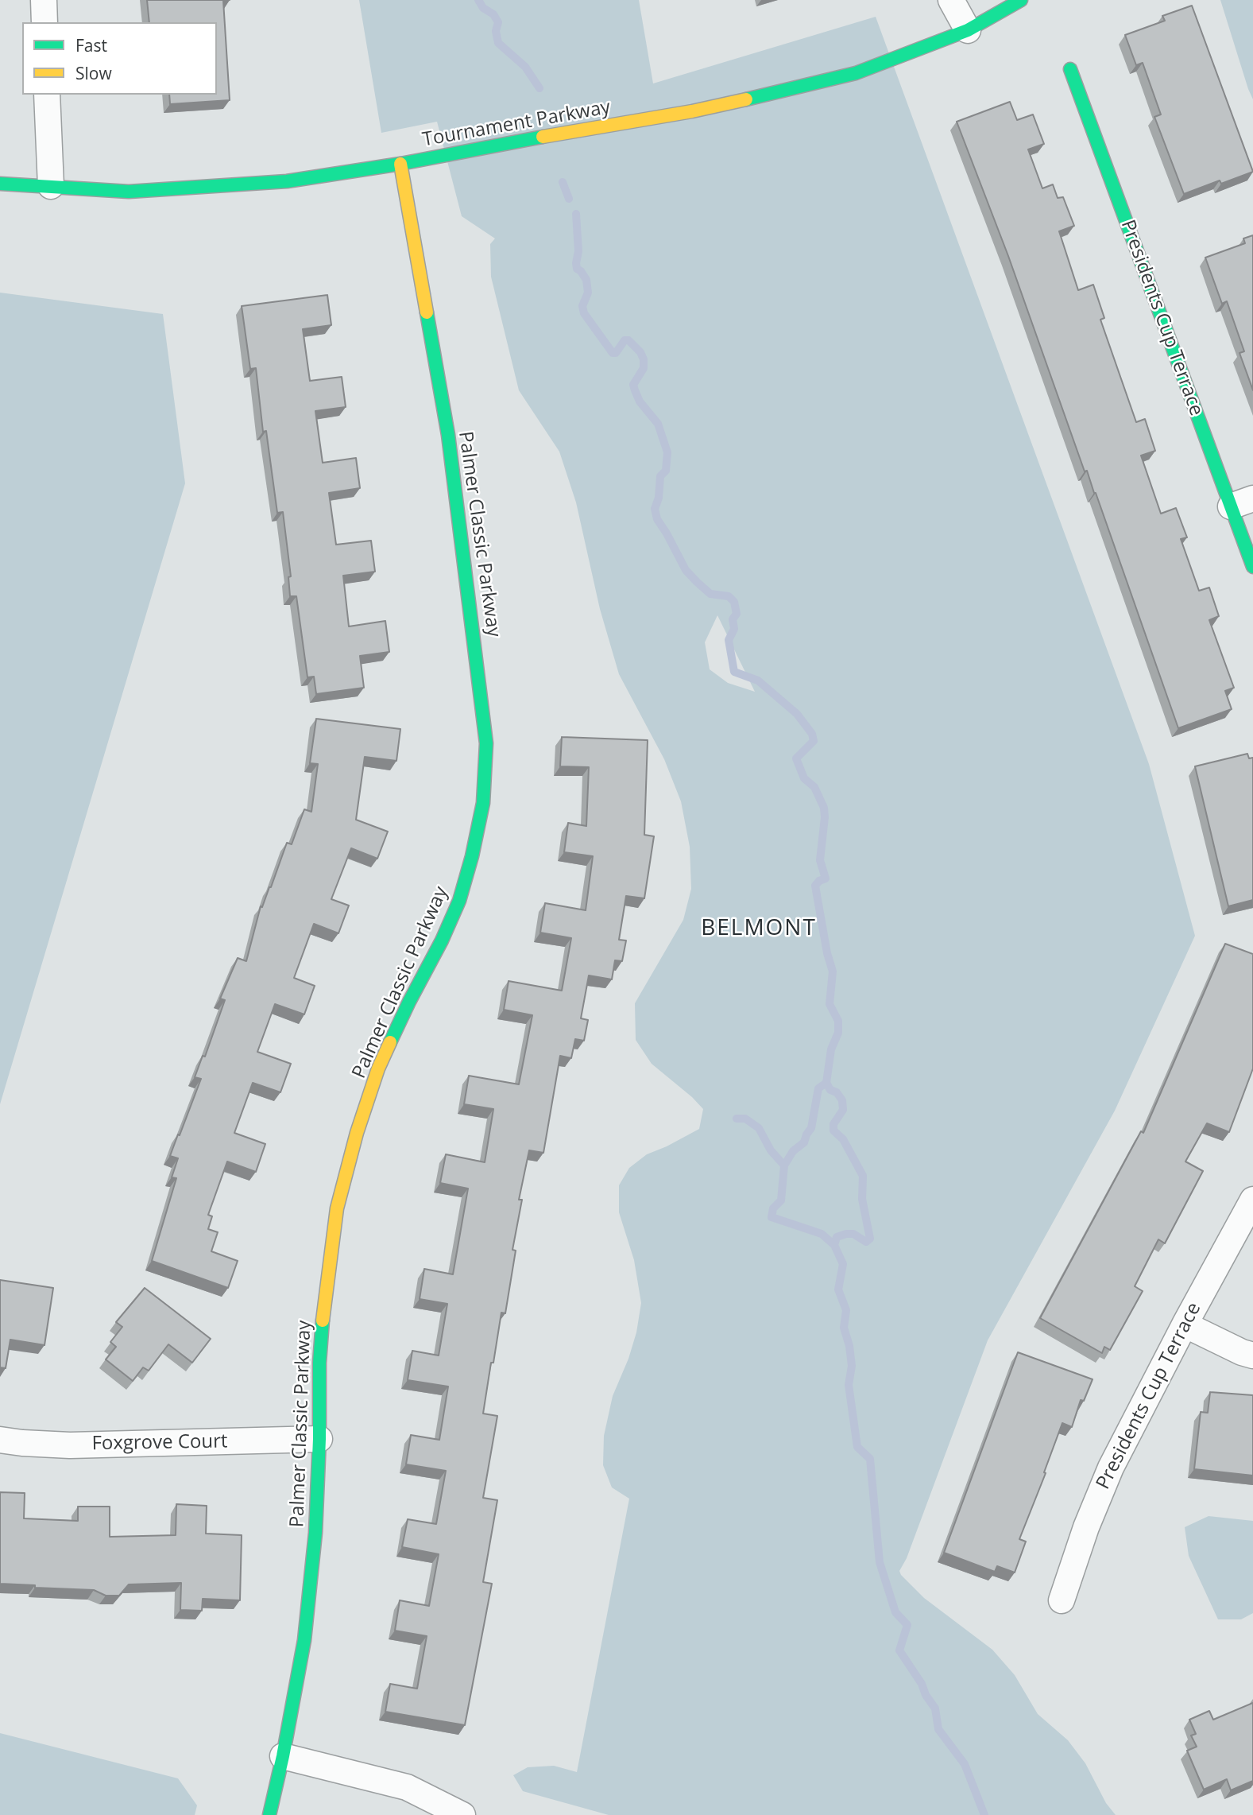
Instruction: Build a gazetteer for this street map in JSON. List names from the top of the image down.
{
  "streets": {
    "street": [
      "Tournament Parkway",
      "Presidents Cup Terrace",
      "Palmer Classic Parkway",
      "Foxgrove Court"
    ]
  },
  "crossings": [
    ["Tournament Parkway", "Palmer Classic Parkway"],
    ["Palmer Classic Parkway", "Foxgrove Court"]
  ],
  "districts": ["BELMONT"],
  "legend": ["Fast", "Slow"]
}
